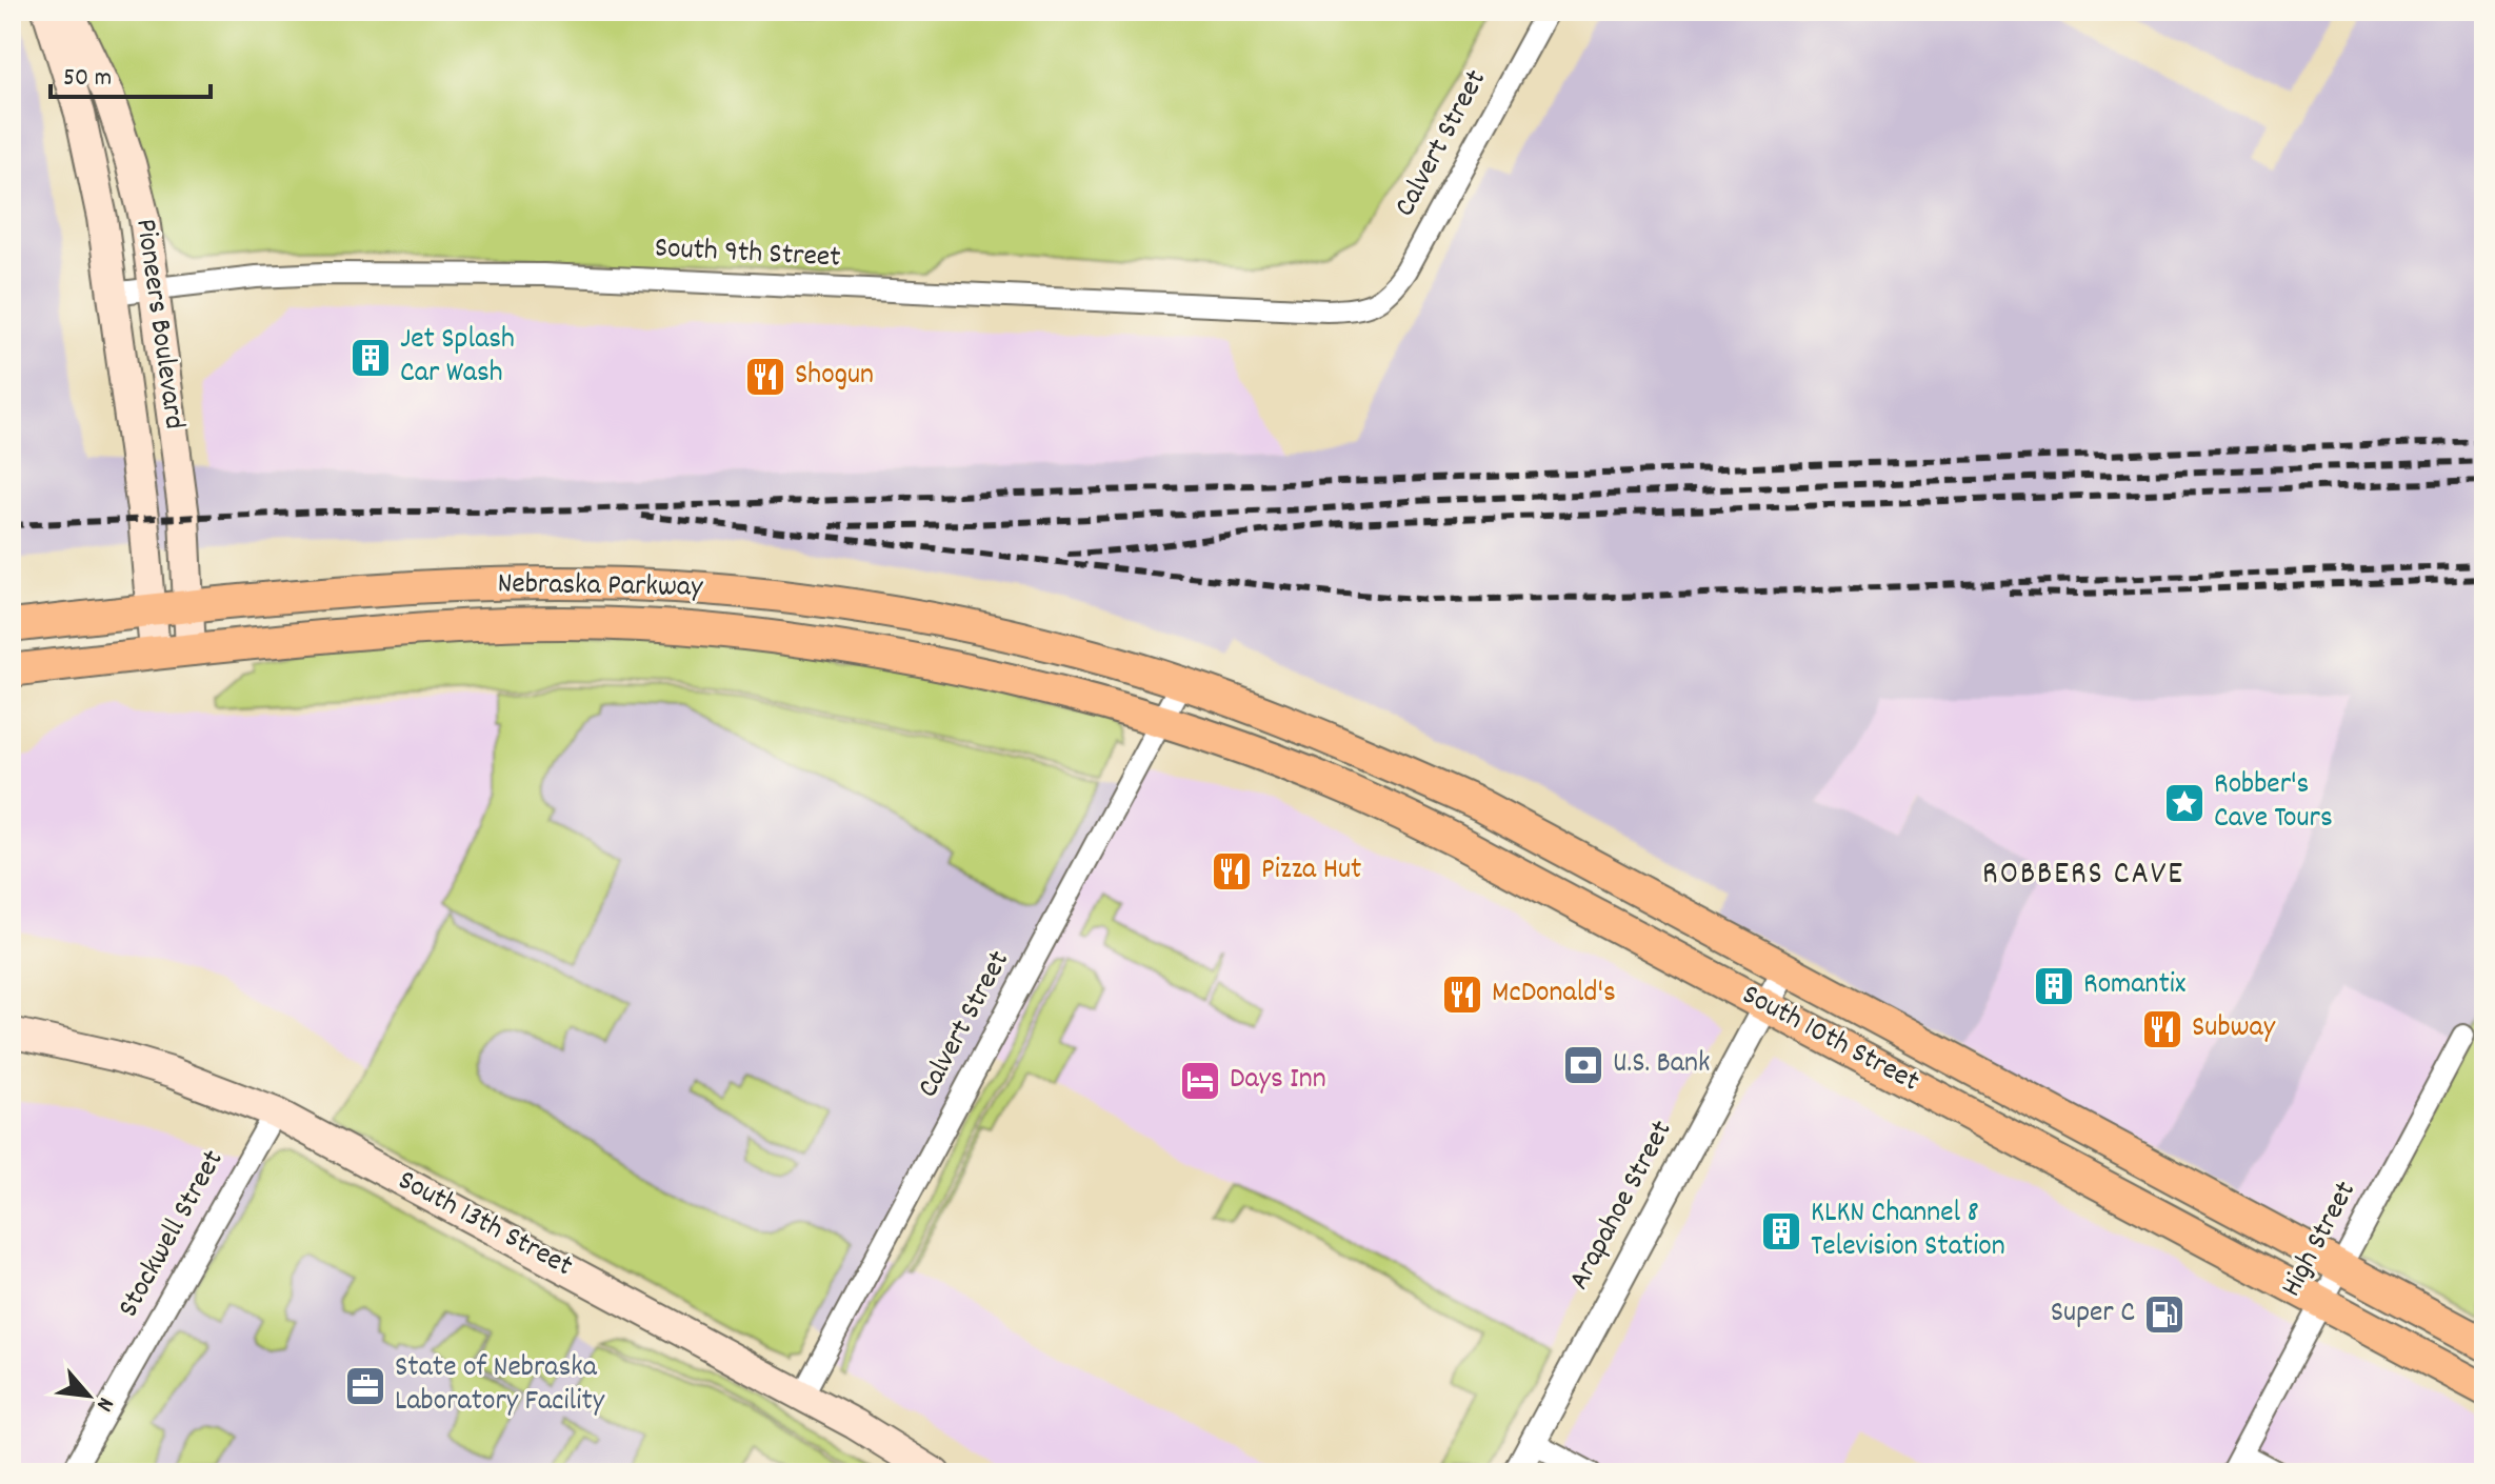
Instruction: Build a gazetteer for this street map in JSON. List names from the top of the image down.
{
  "streets": {
    "main road": [
      "Pioneers Boulevard",
      "Nebraska Parkway",
      "South 10th Street",
      "South 13th Street"
    ],
    "street": [
      "Calvert Street",
      "South 9th Street",
      "Arapahoe Street",
      "Stockwell Street",
      "High Street"
    ]
  },
  "crossings": [
    ["Calvert Street", "South 9th Street"],
    ["Calvert Street", "Nebraska Parkway"],
    ["Calvert Street", "South 10th Street"],
    ["Calvert Street", "South 13th Street"],
    ["South 9th Street", "Pioneers Boulevard"],
    ["Pioneers Boulevard", "Nebraska Parkway"],
    ["Nebraska Parkway", "South 10th Street"],
    ["South 10th Street", "Arapahoe Street"],
    ["South 10th Street", "High Street"],
    ["South 13th Street", "Stockwell Street"]
  ],
  "districts": ["ROBBERS CAVE"],
  "places": {
    "building": ["Jet Splash Car Wash", "Romantix", "KLKN Channel 8 Television Station"],
    "restaurant": [
      "Shogun",
      "Pizza Hut",
      "McDonald's",
      "Subway"
    ],
    "place": ["Robber's Cave Tours"],
    "bank": ["U.S. Bank"],
    "hotel": ["Days Inn"],
    "fuel station": ["Super C"],
    "office": ["State of Nebraska Laboratory Facility"]
  },
  "scale_bar": "50 m",
  "north": "bottom right"
}
